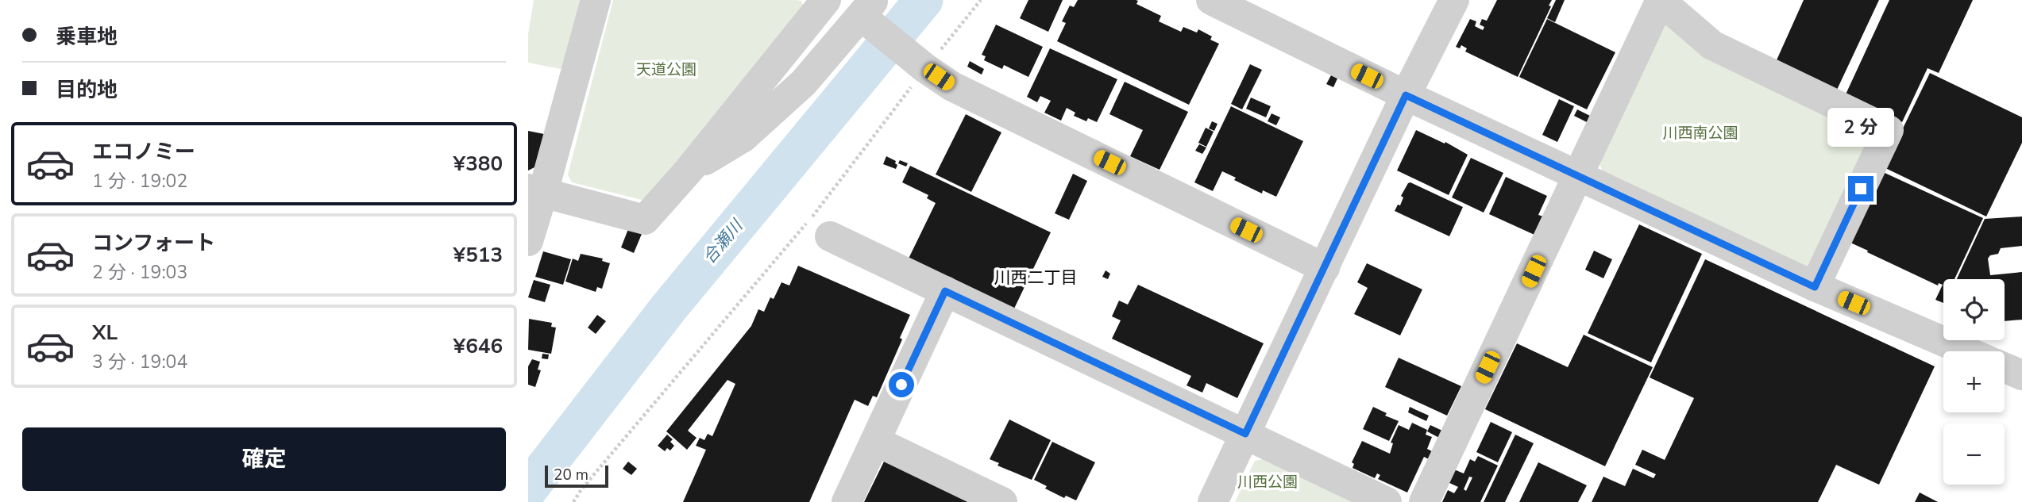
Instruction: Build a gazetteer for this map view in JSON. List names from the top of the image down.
{
  "districts": ["川西二丁目"],
  "water": ["合瀬川"],
  "parks": ["天道公園", "川西南公園", "川西公園"],
  "scale_bar": "20 m",
  "page": {
    "banner": ["乗車地", "目的地"],
    "bubble": "2 分",
    "list": [
      {
        "name": "エコノミー",
        "note": "1 分 · 19:02",
        "value": "¥380"
      },
      {
        "name": "コンフォート",
        "note": "2 分 · 19:03",
        "value": "¥513"
      },
      {
        "name": "XL",
        "note": "3 分 · 19:04",
        "value": "¥646"
      }
    ],
    "map_buttons": ["+", "−"],
    "buttons": "確定",
    "scale": "20 m"
  }
}
